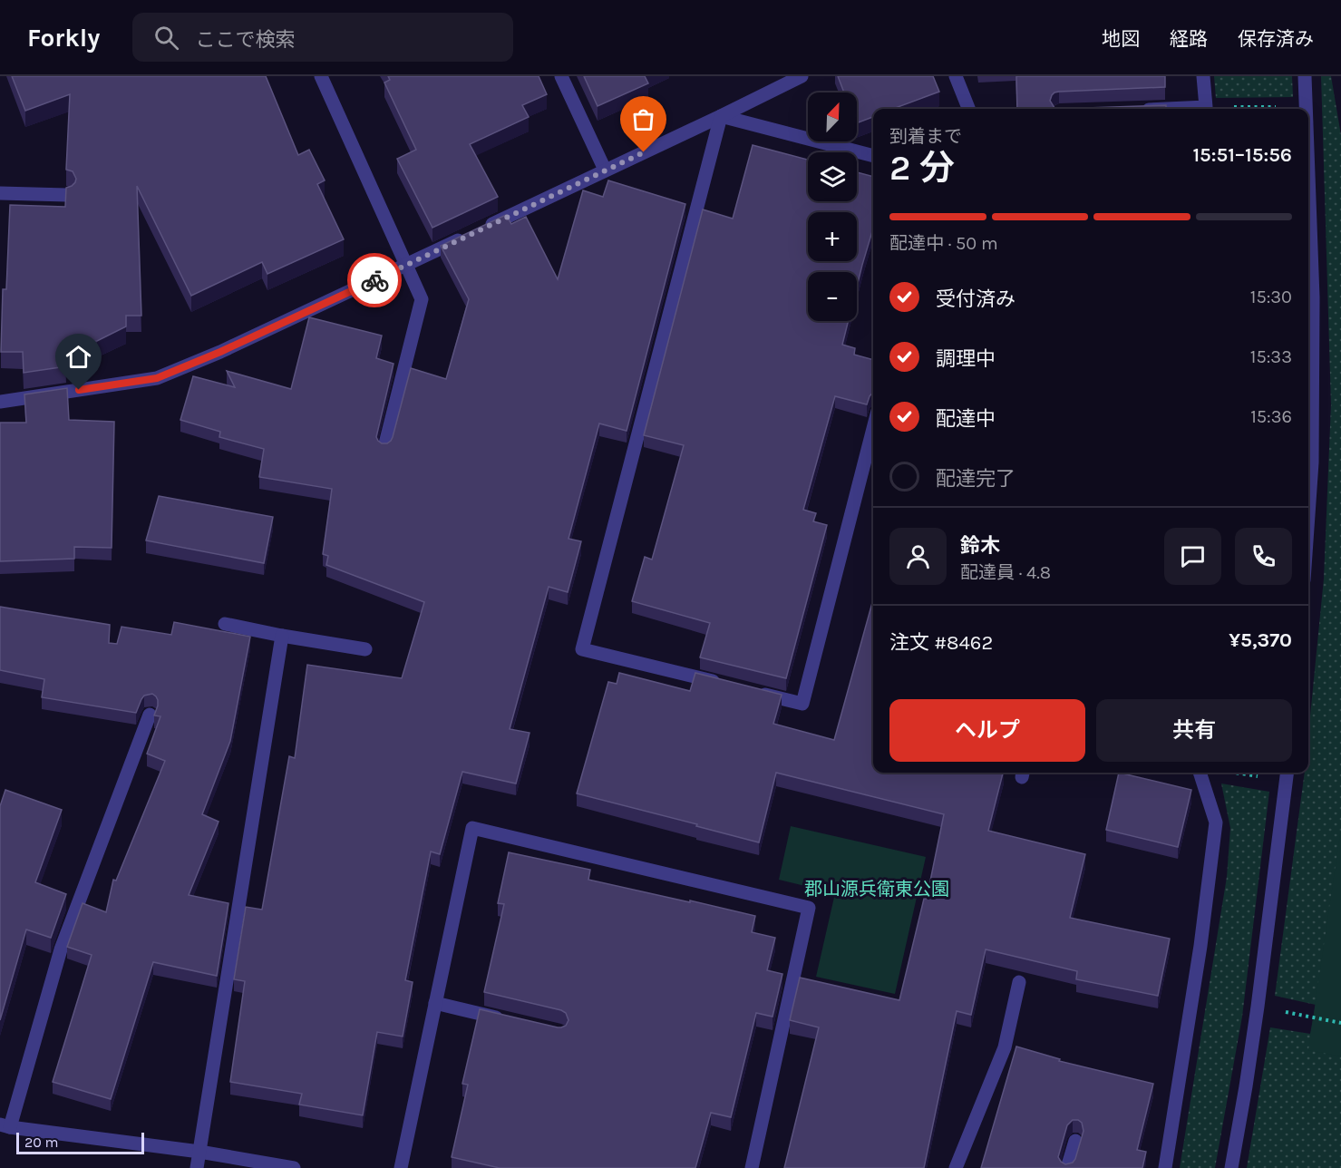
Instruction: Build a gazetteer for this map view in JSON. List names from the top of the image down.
{
  "parks": ["郡山源兵衛東公園"],
  "scale_bar": "20 m",
  "north": "top right",
  "page": {
    "header": "Forkly",
    "search": "ここで検索",
    "nav": ["地図", "経路", "保存済み"],
    "map_buttons": ["+", "−"],
    "heading": ["2 分", "到着まで", "15:51–15:56"],
    "panel": [
      "鈴木",
      "配達員 · 4.8",
      "注文 #8462",
      "¥5,370"
    ],
    "bar": "配達中 · 50 m",
    "list": [
      ["受付済み", "15:30"],
      ["調理中", "15:33"],
      ["配達中", "15:36"],
      "配達完了"
    ],
    "buttons": ["ヘルプ", "共有"],
    "scale": "20 m"
  }
}
